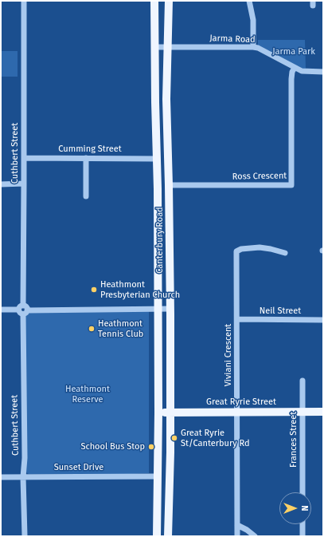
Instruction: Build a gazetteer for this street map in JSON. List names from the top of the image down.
{
  "streets": {
    "main road": ["Canterbury Road", "Great Ryrie Street"],
    "street": [
      "Jarma Road",
      "Cumming Street",
      "Cuthbert Street",
      "Ross Crescent",
      "Neil Street",
      "Viviani Crescent",
      "Frances Street",
      "Sunset Drive"
    ]
  },
  "crossings": [
    ["Jarma Road", "Ross Crescent"],
    ["Jarma Road", "Canterbury Road"],
    ["Cumming Street", "Cuthbert Street"],
    ["Cumming Street", "Canterbury Road"],
    ["Cuthbert Street", "Sunset Drive"],
    ["Ross Crescent", "Canterbury Road"],
    ["Canterbury Road", "Great Ryrie Street"],
    ["Canterbury Road", "Sunset Drive"],
    ["Neil Street", "Viviani Crescent"],
    ["Viviani Crescent", "Great Ryrie Street"],
    ["Great Ryrie Street", "Frances Street"]
  ],
  "parks": ["Jarma Park", "Heathmont Reserve"],
  "places": [
    "Heathmont Presbyterian Church",
    "Heathmont Tennis Club",
    "Great Ryrie St/Canterbury Rd",
    "School Bus Stop"
  ],
  "north": "right"
}
